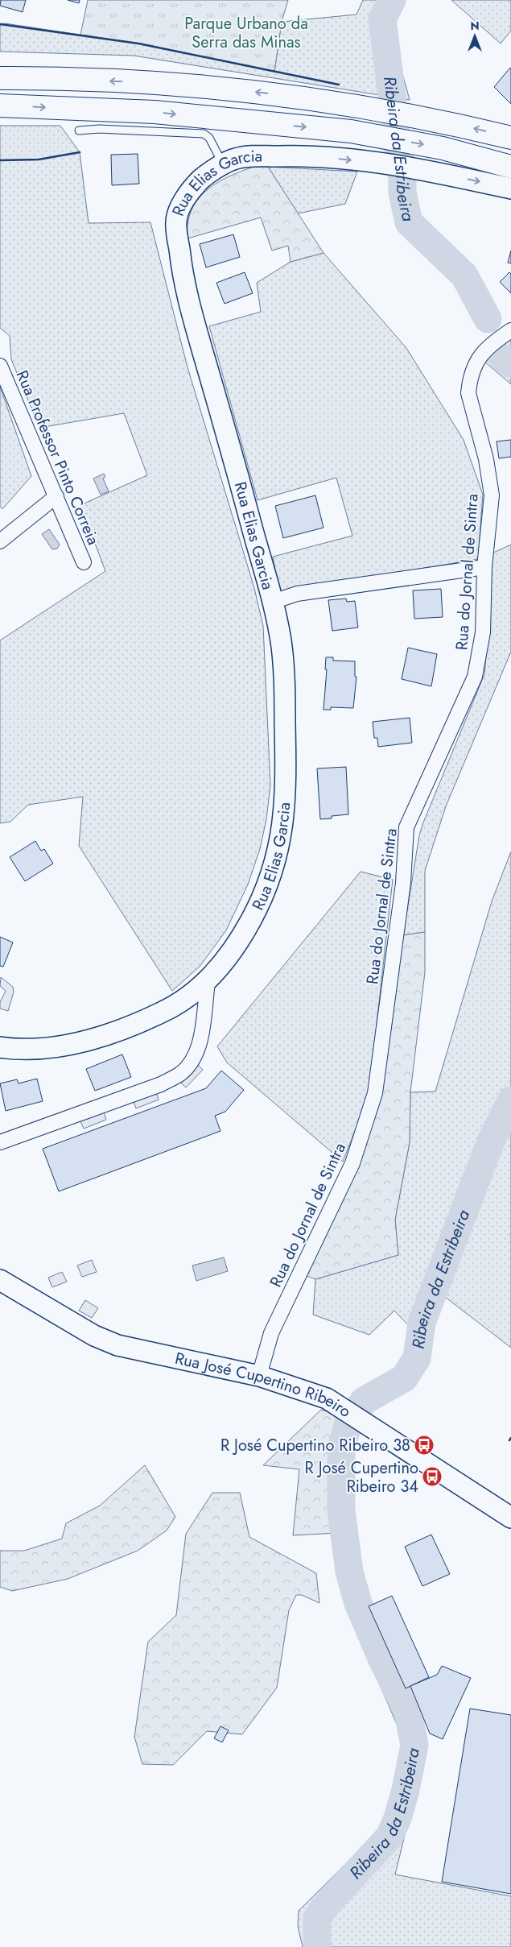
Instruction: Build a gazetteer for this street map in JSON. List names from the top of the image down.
{
  "streets": {
    "street": [
      "Rua Elias Garcia",
      "Rua Professor Pinto Correia",
      "Rua do Jornal de Sintra",
      "Rua José Cupertino Ribeiro"
    ]
  },
  "crossings": [
    ["Rua do Jornal de Sintra", "Rua José Cupertino Ribeiro"]
  ],
  "water": ["Ribeira da Estribeira"],
  "parks": ["Parque Urbano da Serra das Minas"],
  "places": {
    "bus stop": ["R José Cupertino Ribeiro 38", "R José Cupertino Ribeiro 34"]
  },
  "north": "top"
}
